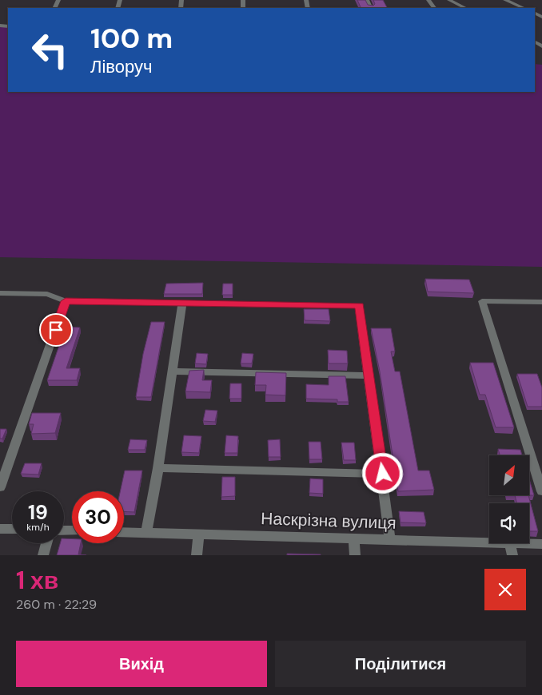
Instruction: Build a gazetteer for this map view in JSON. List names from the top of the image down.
{
  "streets": {
    "street": ["Наскрізна вулиця"]
  },
  "north": "top right",
  "page": {
    "turn": ["100 m", "Ліворуч"],
    "speed": "19 km/h",
    "limit": "30",
    "heading": ["1 хв", "260 m · 22:29"],
    "buttons": ["Вихід", "Поділитися"]
  }
}
